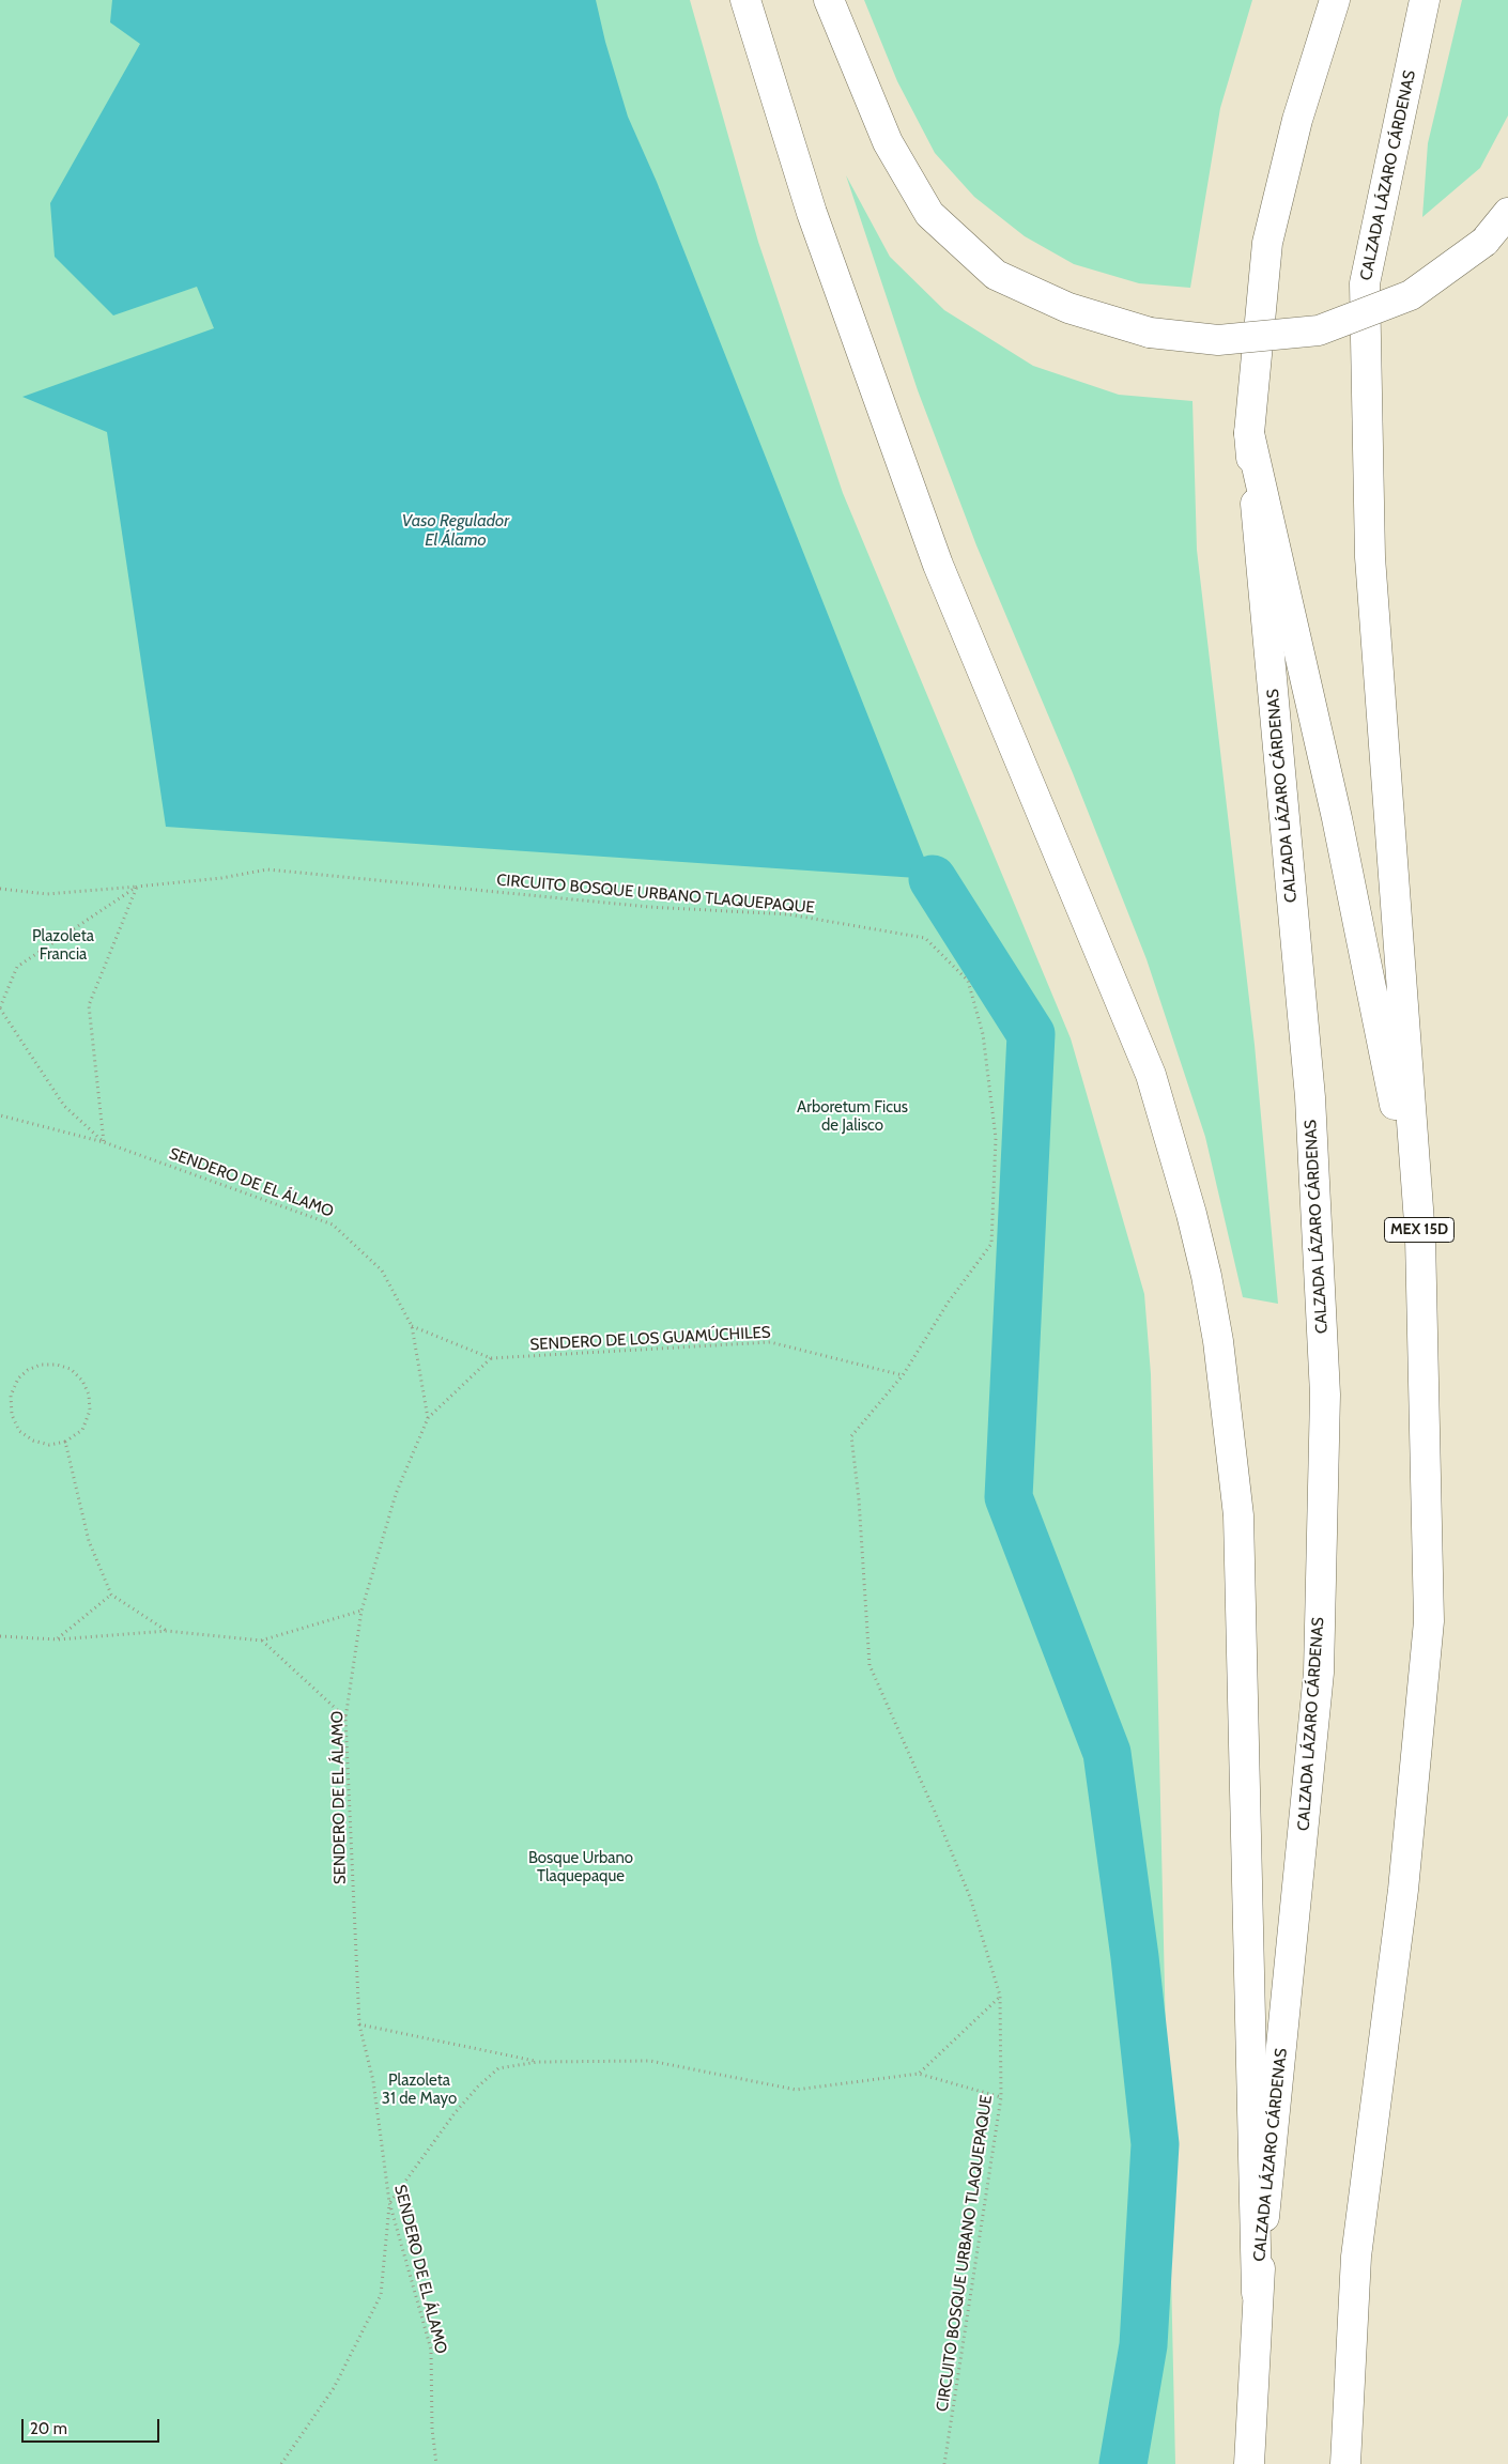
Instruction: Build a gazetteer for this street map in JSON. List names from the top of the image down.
{
  "streets": {
    "main road": ["CALZADA LÁZARO CÁRDENAS", "MEX 15D"],
    "path": ["CIRCUITO BOSQUE URBANO TLAQUEPAQUE", "SENDERO DE EL ÁLAMO", "SENDERO DE LOS GUAMÚCHILES"]
  },
  "crossings": [
    ["CIRCUITO BOSQUE URBANO TLAQUEPAQUE", "SENDERO DE EL ÁLAMO"],
    ["CIRCUITO BOSQUE URBANO TLAQUEPAQUE", "SENDERO DE LOS GUAMÚCHILES"],
    ["SENDERO DE EL ÁLAMO", "SENDERO DE LOS GUAMÚCHILES"]
  ],
  "water": ["Vaso Regulador El Álamo"],
  "parks": [
    "Plazoleta Francia",
    "Arboretum Ficus de Jalisco",
    "Bosque Urbano Tlaquepaque",
    "Plazoleta 31 de Mayo"
  ],
  "scale_bar": "20 m"
}
